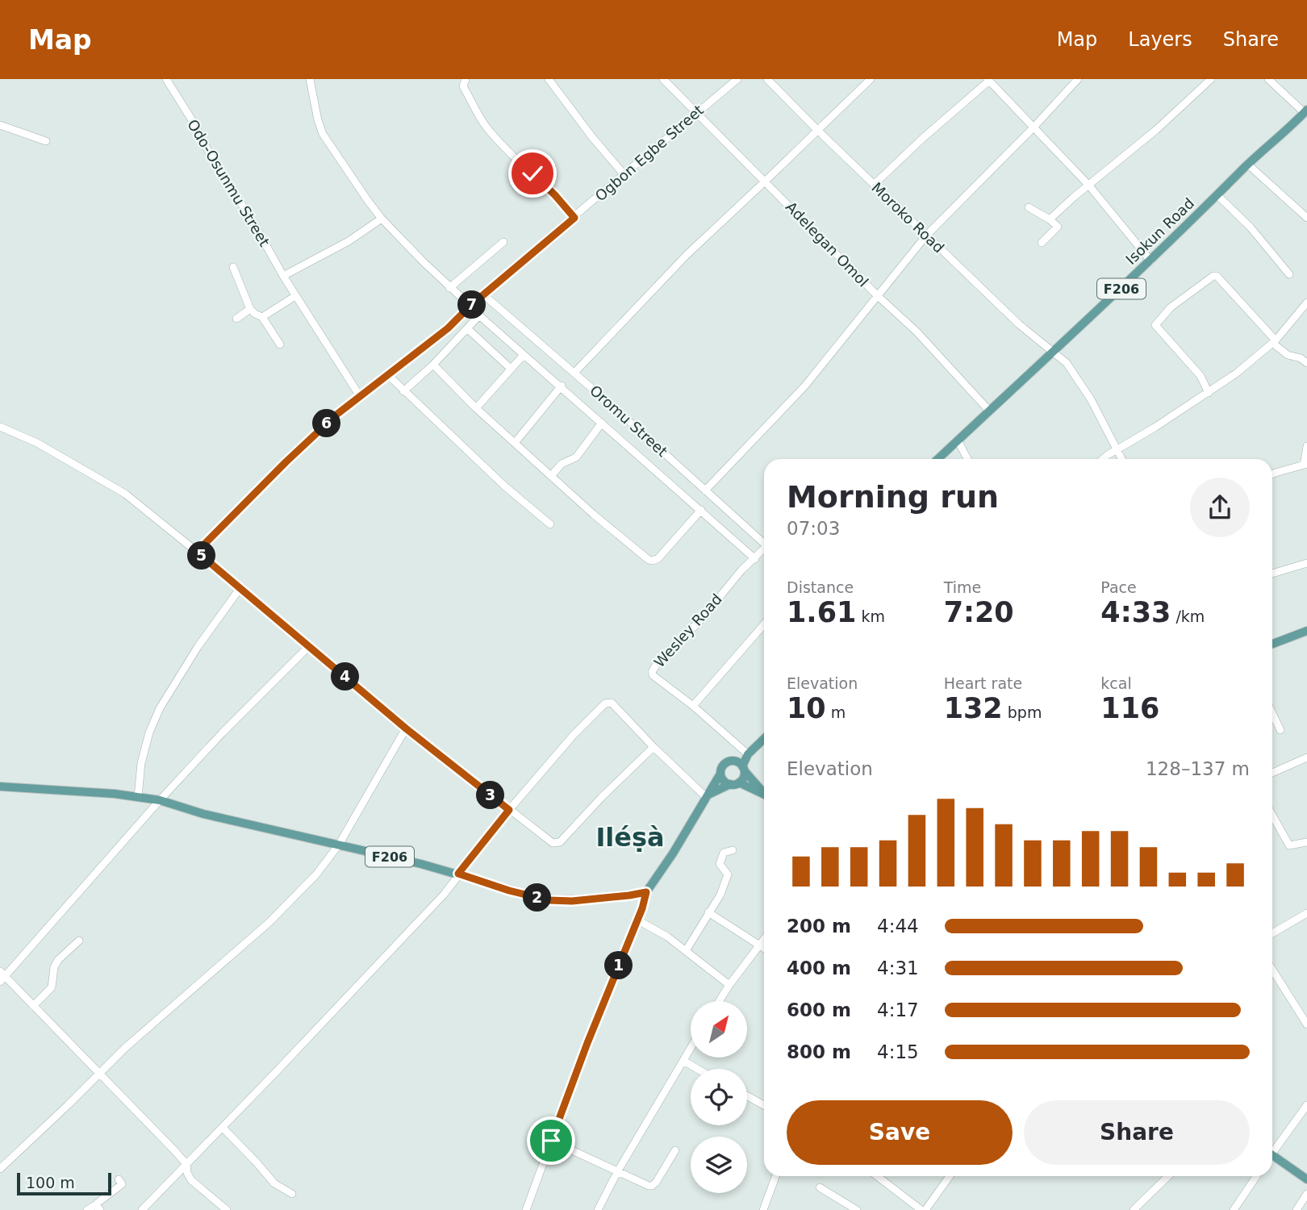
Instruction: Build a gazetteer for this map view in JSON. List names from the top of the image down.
{
  "streets": {
    "main road": ["Isokun Road", "F206"],
    "street": [
      "Ogbon Egbe Street",
      "Odo-Osunmu Street",
      "Moroko Road",
      "Adelegan Omol",
      "Oromu Street",
      "Wesley Road"
    ]
  },
  "crossings": [
    ["Ogbon Egbe Street", "Adelegan Omol"],
    ["Ogbon Egbe Street", "Oromu Street"],
    ["Moroko Road", "Isokun Road"],
    ["Isokun Road", "Adelegan Omol"]
  ],
  "districts": ["Iléṣà"],
  "scale_bar": "100 m",
  "north": "top right",
  "page": {
    "header": "Map",
    "nav": ["Map", "Layers", "Share"],
    "pins": [
      "7",
      "6",
      "5",
      "4",
      "3",
      "2",
      "1"
    ],
    "heading": ["Morning run", "07:03"],
    "stats": [
      ["Distance", "1.61 km"],
      ["Time", "7:20"],
      ["Pace", "4:33 /km"],
      ["Elevation", "10 m"],
      ["Heart rate", "132 bpm"],
      ["kcal", "116"]
    ],
    "chart": ["Elevation", "128–137 m"],
    "list": [
      {
        "name": "200 m",
        "note": "4:44"
      },
      {
        "name": "400 m",
        "note": "4:31"
      },
      {
        "name": "600 m",
        "note": "4:17"
      },
      {
        "name": "800 m",
        "note": "4:15"
      }
    ],
    "buttons": ["Save", "Share"],
    "scale": "100 m"
  }
}
